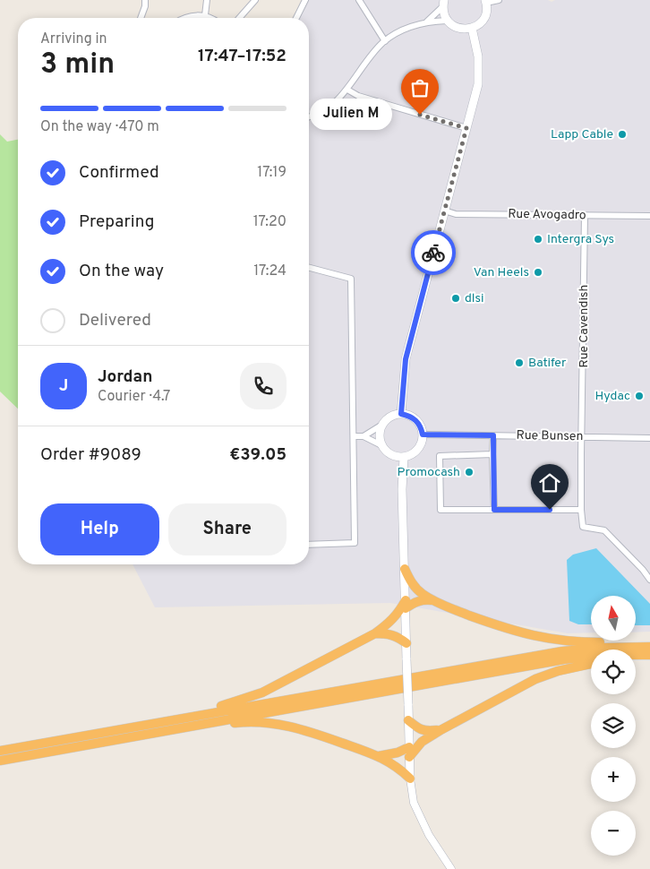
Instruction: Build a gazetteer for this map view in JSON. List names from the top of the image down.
{
  "streets": {
    "street": ["Rue Avogadro", "Rue Cavendish", "Rue Bunsen"]
  },
  "crossings": [
    ["Rue Avogadro", "Rue Cavendish"],
    ["Rue Cavendish", "Rue Bunsen"]
  ],
  "places": [
    "Julien M",
    "Lapp Cable",
    "Intergra Sys",
    "Van Heels",
    "dlsi",
    "Batifer",
    "Hydac",
    "Promocash"
  ],
  "north": "top",
  "page": {
    "heading": ["3 min", "Arriving in", "17:47–17:52"],
    "panel": [
      "Jordan",
      "Courier · 4.7",
      "Order #9089",
      "€39.05"
    ],
    "bar": "On the way · 470 m",
    "bubble": "Julien M",
    "list": [
      ["Confirmed", "17:19"],
      ["Preparing", "17:20"],
      ["On the way", "17:24"],
      "Delivered"
    ],
    "round": "J",
    "buttons": ["Help", "Share"],
    "map_buttons": ["+", "−"]
  }
}
